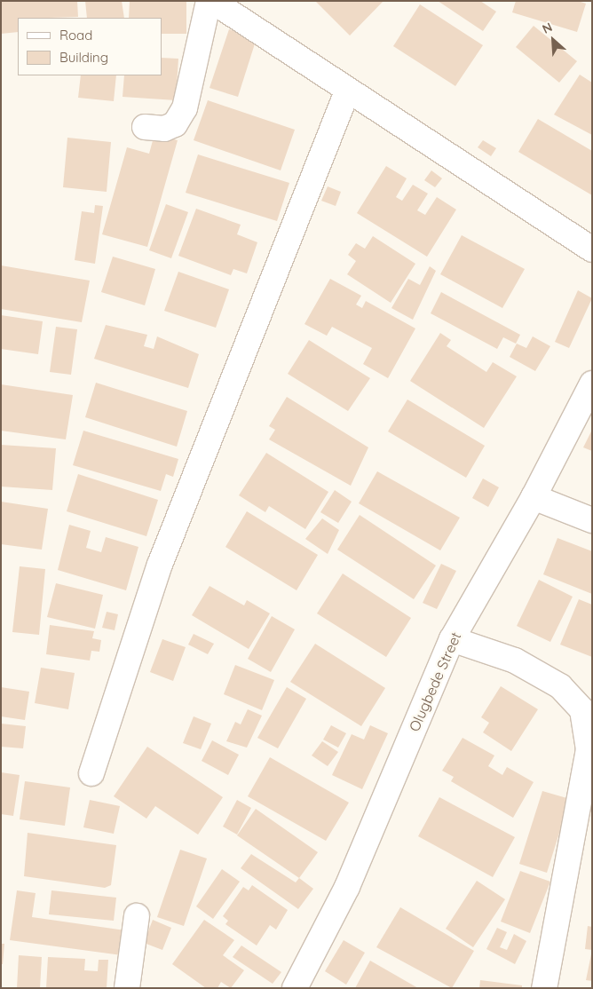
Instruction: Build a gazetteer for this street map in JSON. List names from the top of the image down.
{
  "streets": {
    "street": ["Olugbede Street"]
  },
  "legend": ["Road", "Building"],
  "north": "top left"
}
